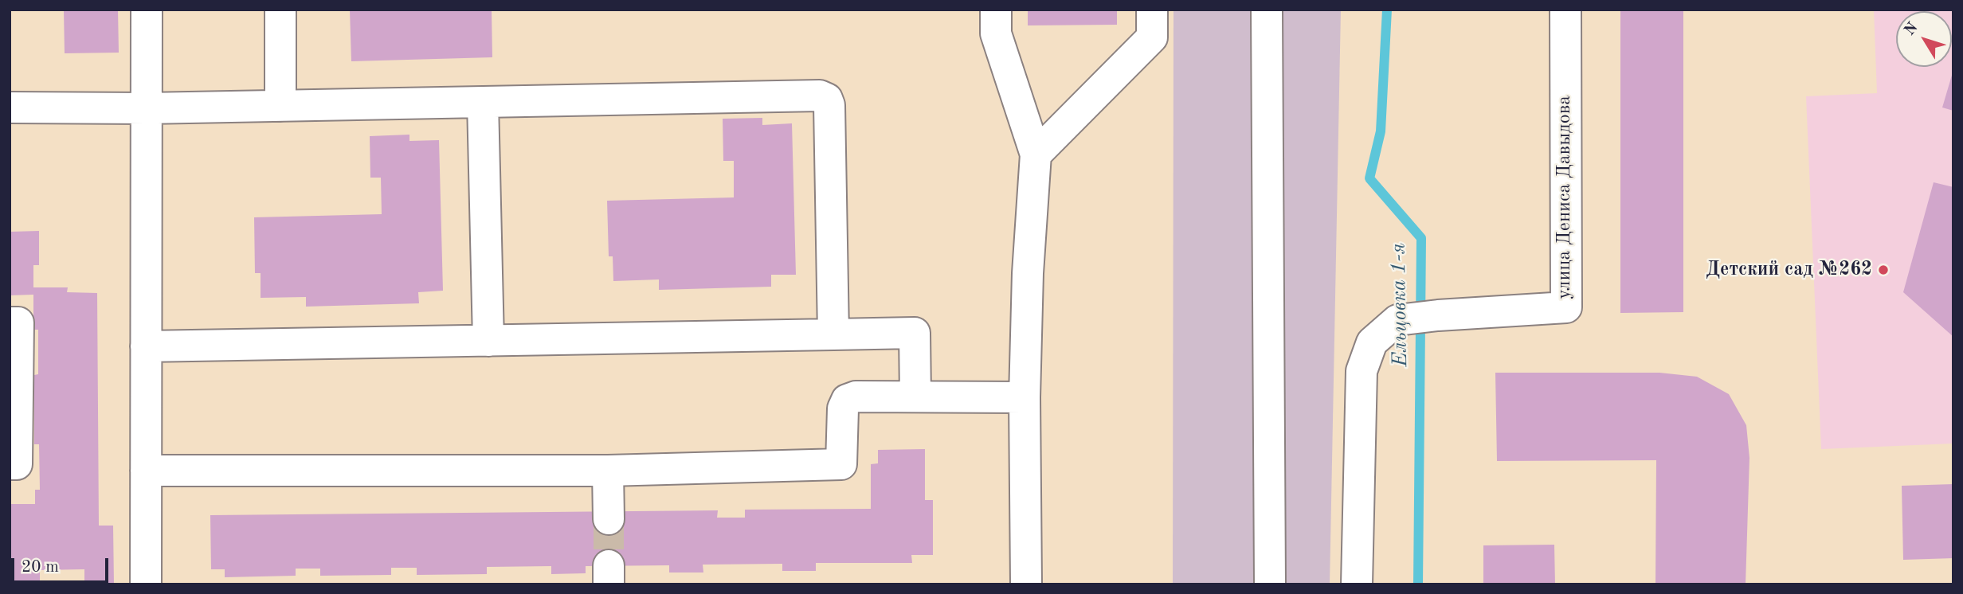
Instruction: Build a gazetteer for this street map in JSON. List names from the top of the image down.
{
  "streets": {
    "street": ["улица Дениса Давыдова"]
  },
  "water": ["Ельцовка 1-я"],
  "places": ["Детский сад №262"],
  "scale_bar": "20 m",
  "north": "top left"
}
